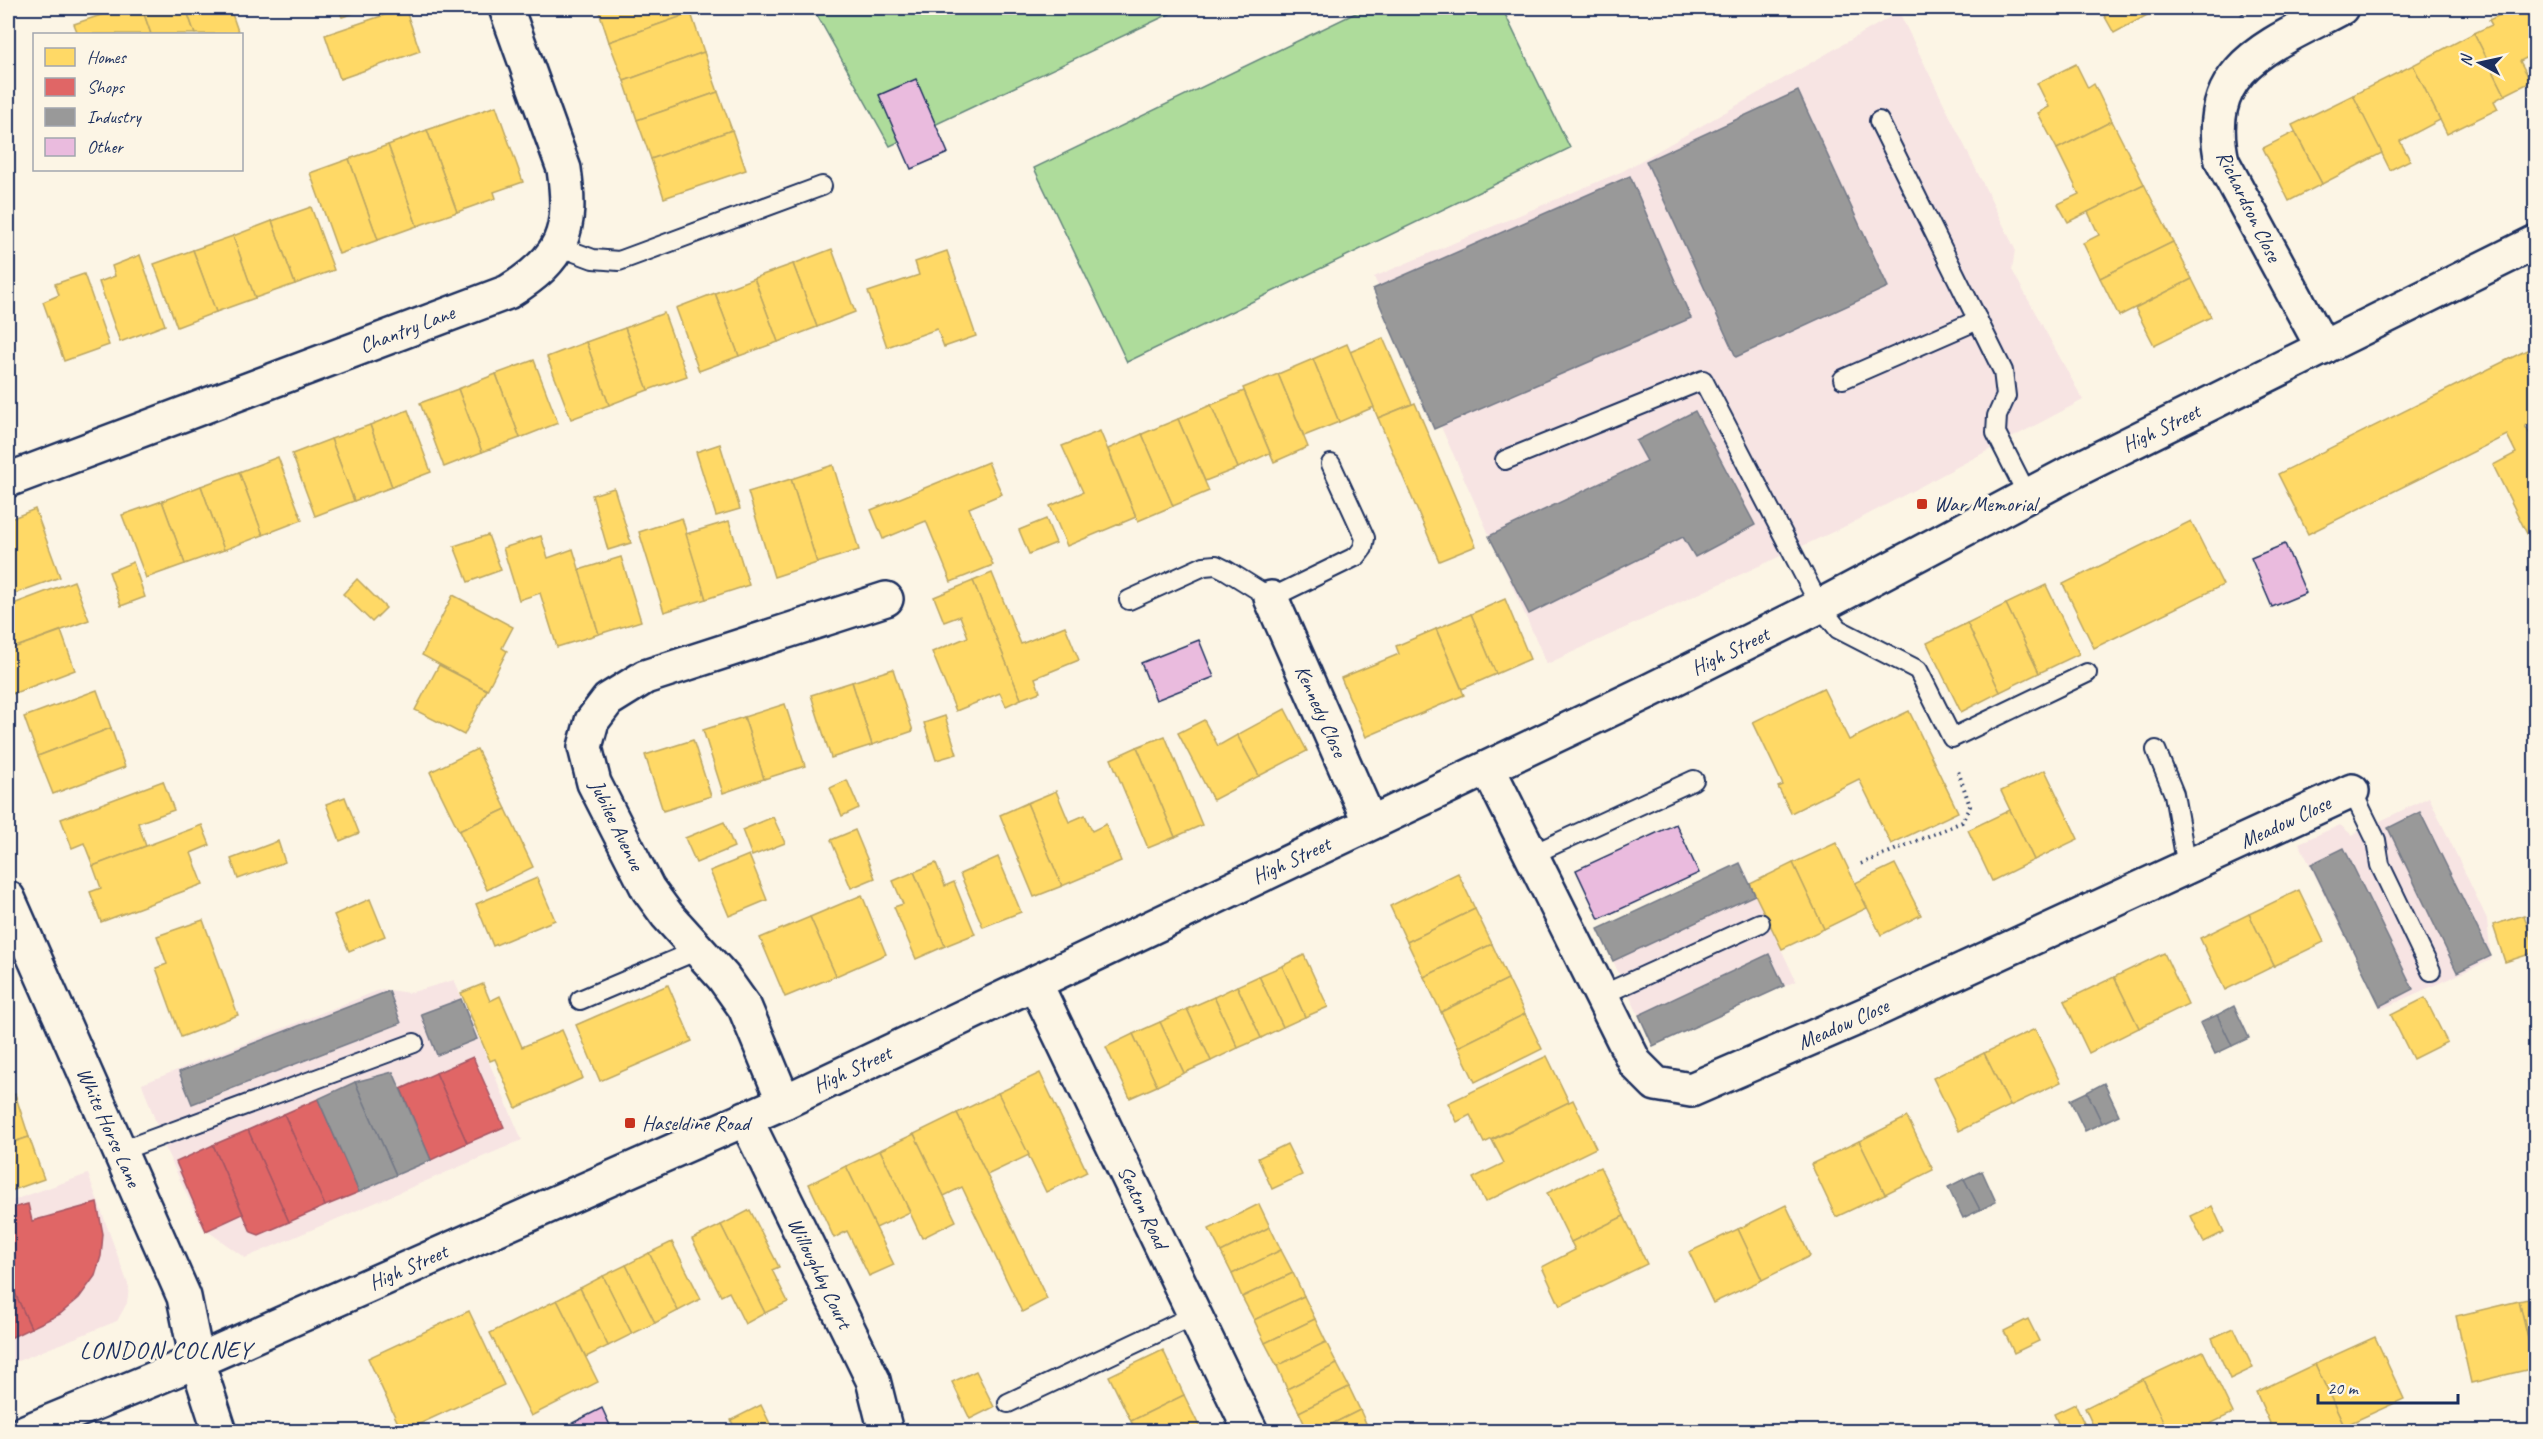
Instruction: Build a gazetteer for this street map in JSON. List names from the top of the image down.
{
  "streets": {
    "street": [
      "Richardson Close",
      "Chantry Lane",
      "High Street",
      "Kennedy Close",
      "Meadow Close",
      "Jubilee Avenue",
      "White Horse Lane",
      "Seaton Road",
      "Willoughby Court"
    ]
  },
  "crossings": [
    ["Richardson Close", "High Street"],
    ["High Street", "Kennedy Close"],
    ["High Street", "Meadow Close"],
    ["High Street", "Jubilee Avenue"],
    ["High Street", "White Horse Lane"],
    ["High Street", "Seaton Road"],
    ["High Street", "Willoughby Court"]
  ],
  "districts": ["LONDON COLNEY"],
  "places": {
    "transit": ["War Memorial", "Haseldine Road"]
  },
  "legend": [
    "Homes",
    "Shops",
    "Industry",
    "Other"
  ],
  "scale_bar": "20 m",
  "north": "left"
}
